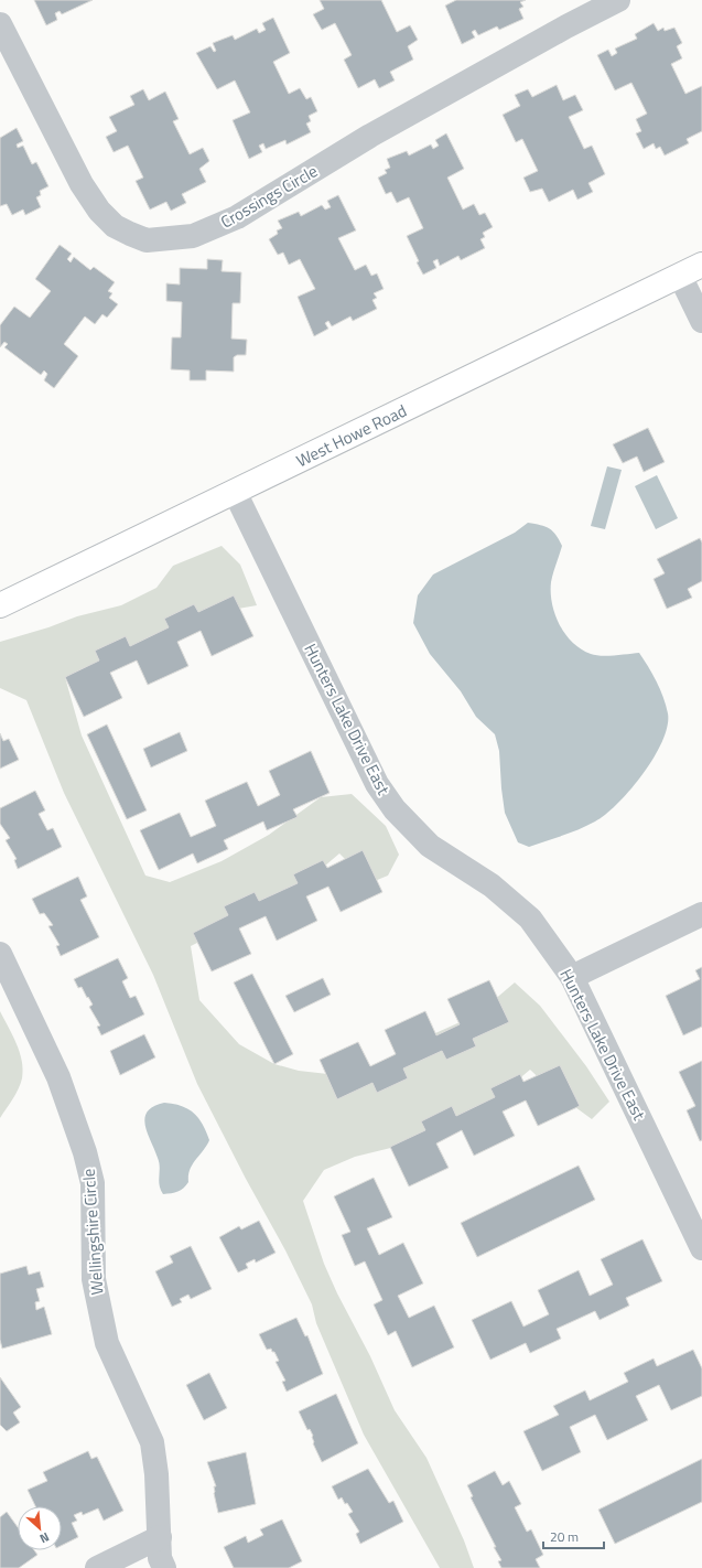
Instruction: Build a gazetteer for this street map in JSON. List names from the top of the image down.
{
  "streets": {
    "main road": ["West Howe Road"],
    "street": ["Crossings Circle", "Hunters Lake Drive East", "Wellingshire Circle"]
  },
  "crossings": [
    ["West Howe Road", "Hunters Lake Drive East"]
  ],
  "scale_bar": "20 m",
  "north": "bottom right"
}
